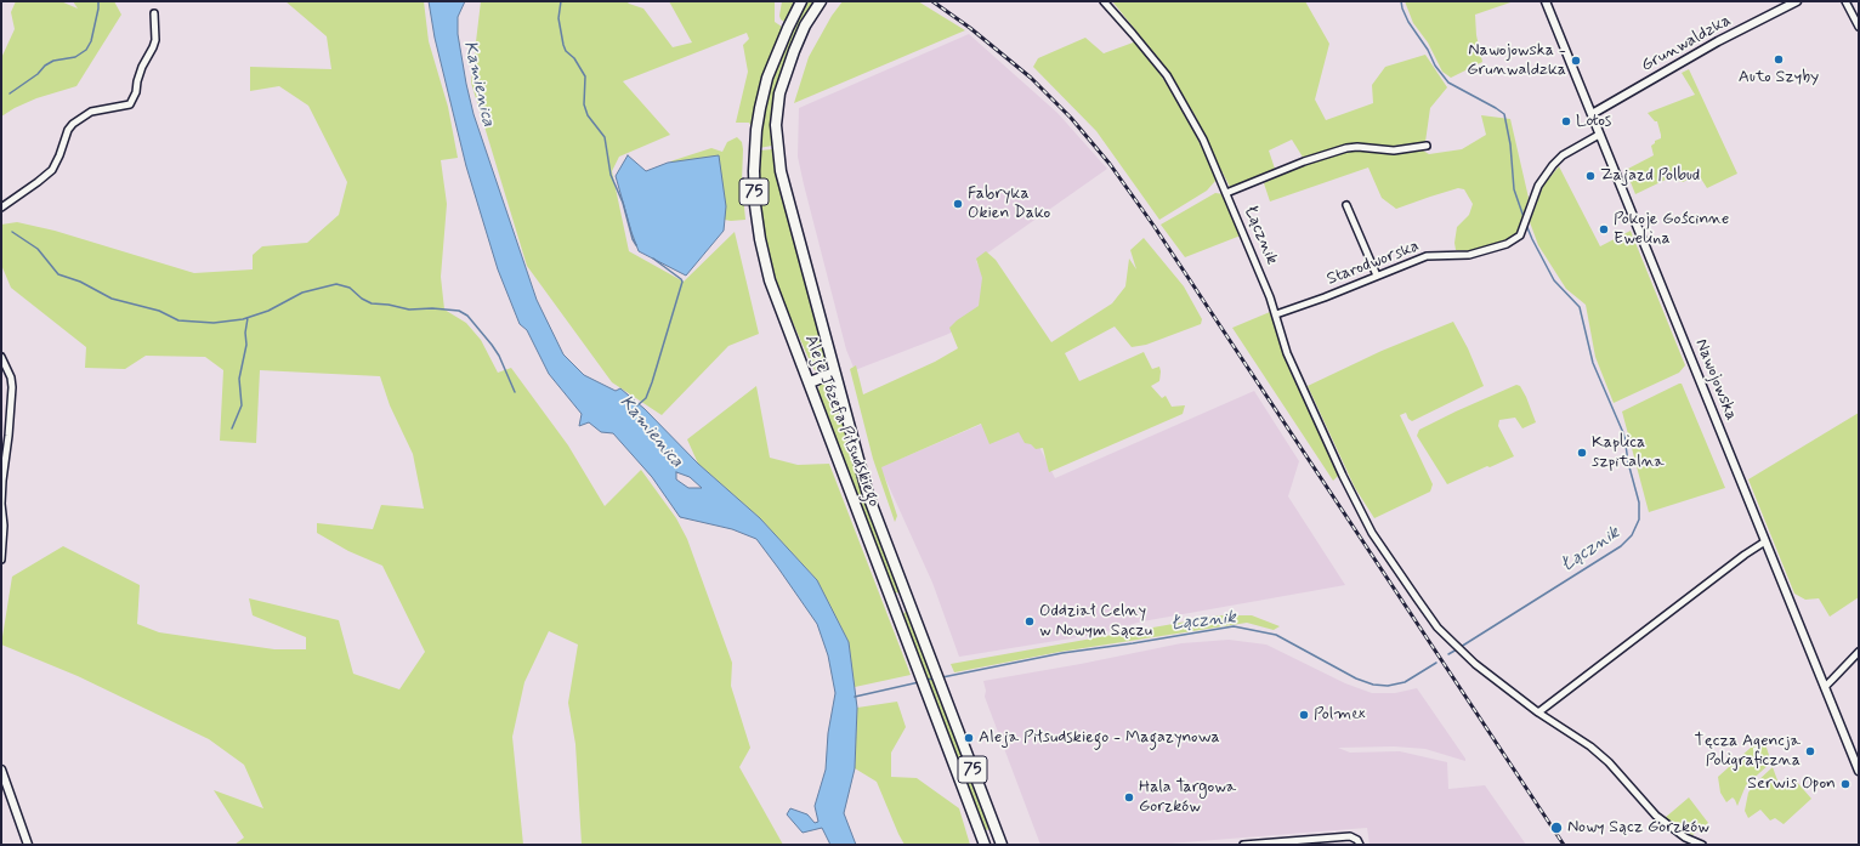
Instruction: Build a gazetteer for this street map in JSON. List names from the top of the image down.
{
  "streets": {
    "main road": ["75", "Aleje Józefa Piłsudskiego"],
    "street": [
      "Grunwaldzka",
      "Łącznik",
      "Starodworska",
      "Nawojowska"
    ]
  },
  "crossings": [
    ["Grunwaldzka", "Nawojowska"],
    ["Łącznik", "Starodworska"],
    ["Starodworska", "Nawojowska"]
  ],
  "water": ["Kamienica", "Łącznik"],
  "places": [
    "Auto Szyby",
    "Nawojowska - Grunwaldzka",
    "Lotos",
    "Zajazd Polbud",
    "Fabryka Okien Dako",
    "Pokoje Gościnne Ewelina",
    "Kaplica szpitalna",
    "Oddział Celny w Nowym Sączu",
    "Polmex",
    "Aleja Piłsudskiego - Magazynowa",
    "Tęcza Agencja Poligraficzna",
    "Serwis Opon",
    "Hala Targowa Gorzków",
    "Nowy Sącz Gorzków"
  ]
}
